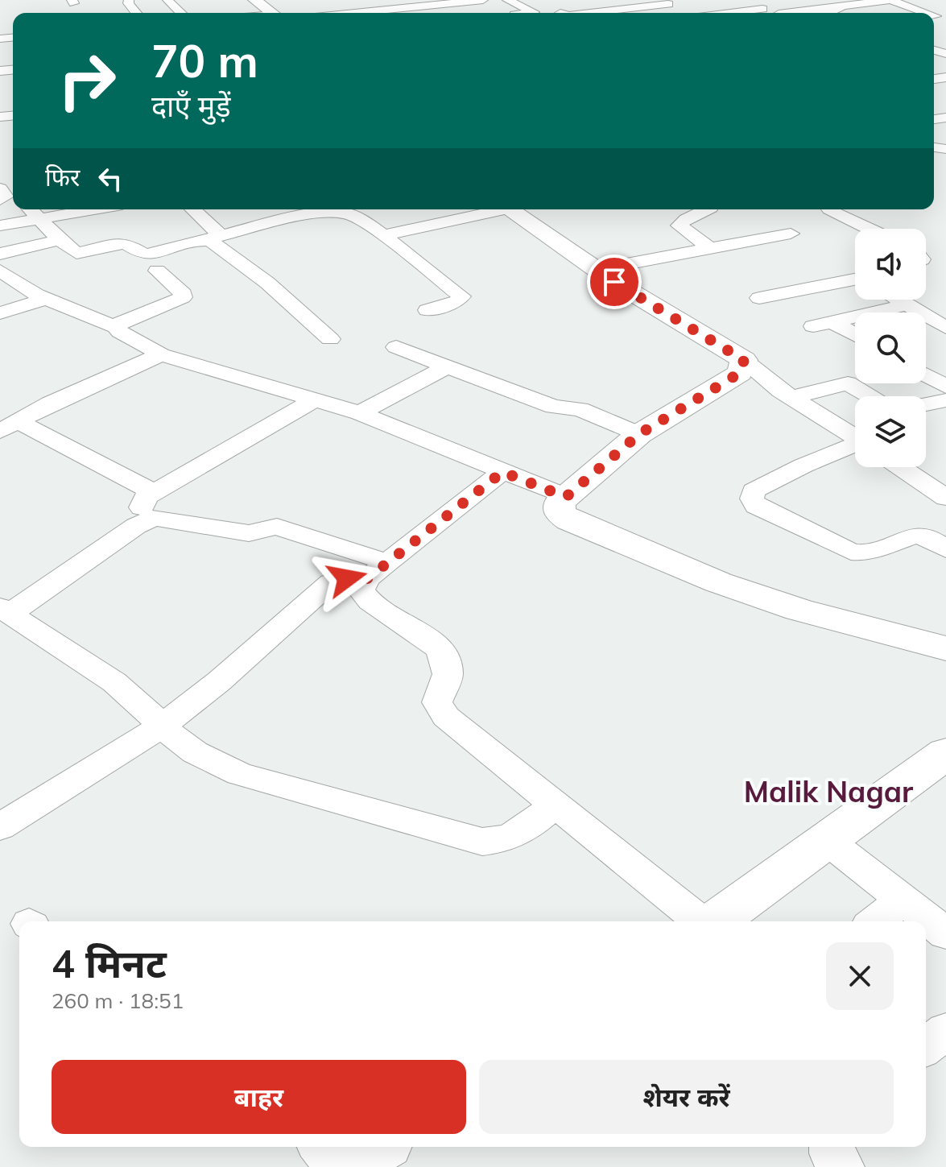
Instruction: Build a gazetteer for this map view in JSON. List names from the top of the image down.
{
  "districts": ["Malik Nagar"],
  "page": {
    "turn": ["70 m", "दाएँ मुड़ें"],
    "then": "फिर",
    "heading": ["4 मिनट", "260 m · 18:51"],
    "buttons": ["बाहर", "शेयर करें"]
  }
}
